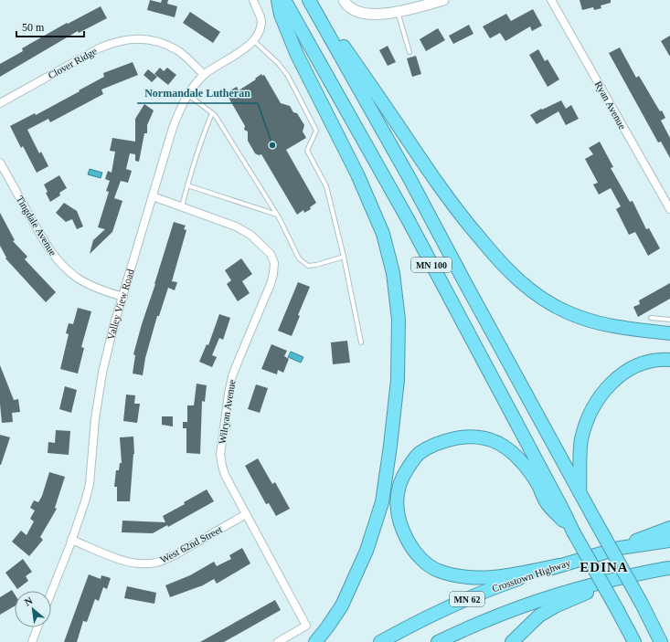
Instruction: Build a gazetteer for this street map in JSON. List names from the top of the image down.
{
  "streets": {
    "highway": ["MN 100", "Crosstown Highway", "MN 62"],
    "street": [
      "Clover Ridge",
      "Ryan Avenue",
      "Tingdale Avenue",
      "Valley View Road",
      "Wilryan Avenue",
      "West 62nd Street"
    ]
  },
  "crossings": [
    ["Clover Ridge", "Valley View Road"],
    ["Tingdale Avenue", "Valley View Road"],
    ["Valley View Road", "Wilryan Avenue"],
    ["Valley View Road", "West 62nd Street"],
    ["Wilryan Avenue", "West 62nd Street"]
  ],
  "districts": ["EDINA"],
  "places": ["Normandale Lutheran"],
  "scale_bar": "50 m",
  "north": "top left"
}
